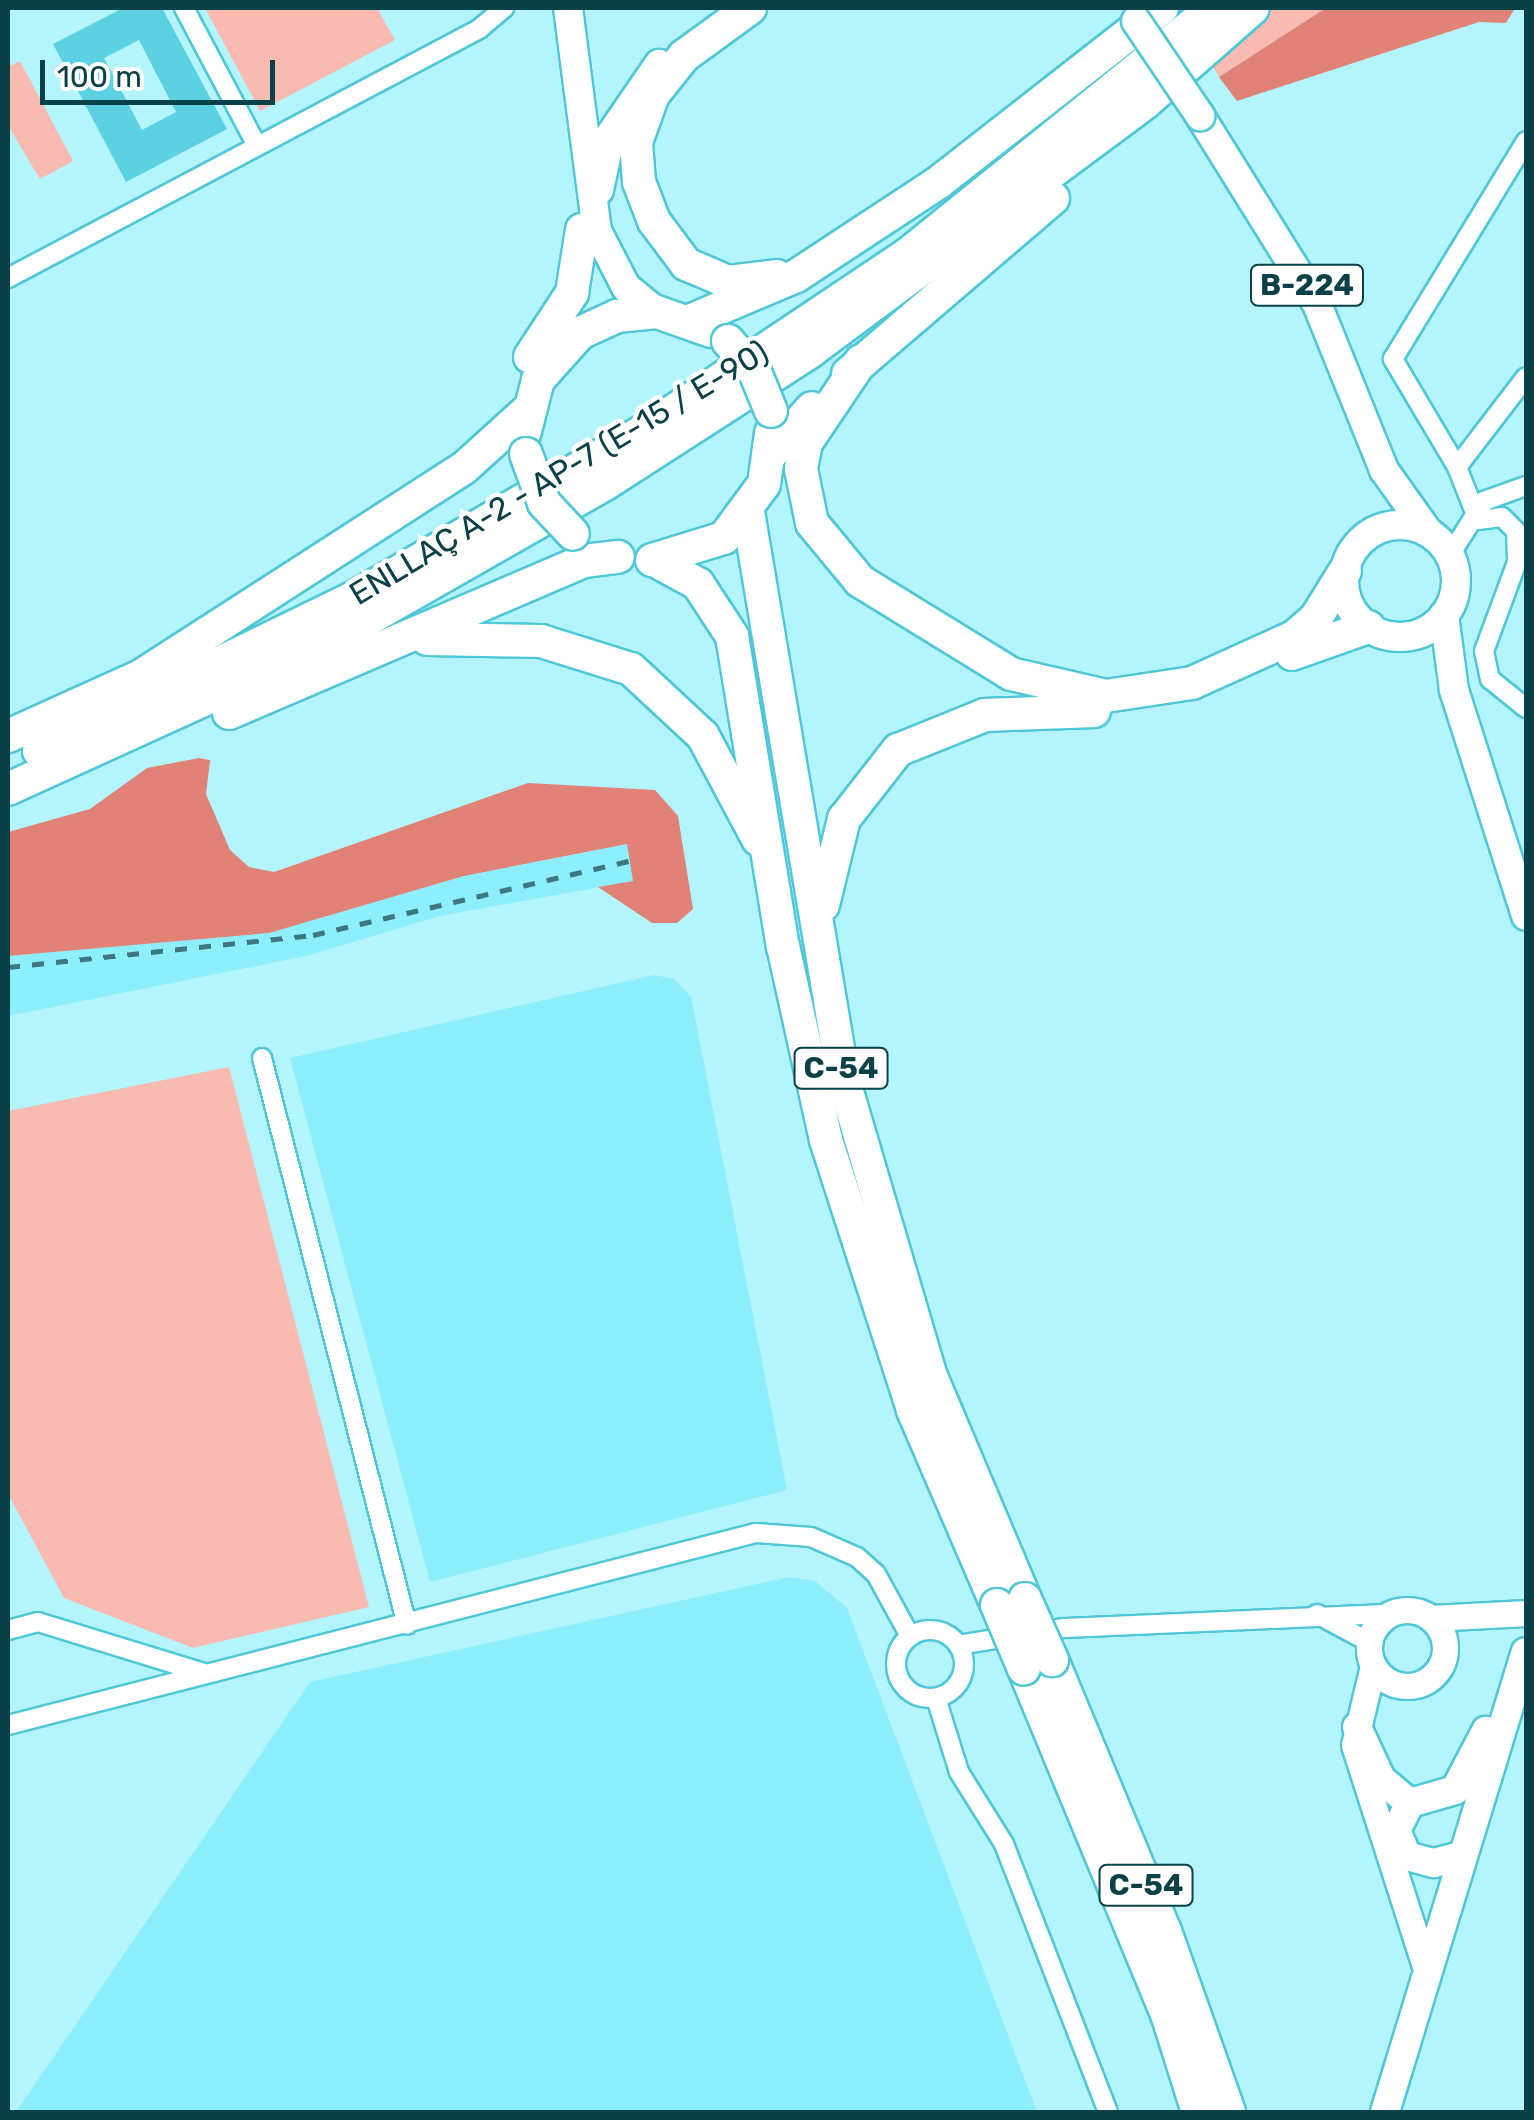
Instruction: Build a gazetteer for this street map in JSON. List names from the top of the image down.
{
  "streets": {
    "highway": ["B-224", "ENLLAÇ A-2 - AP-7 (E-15 / E-90)", "C-54"]
  },
  "scale_bar": "100 m"
}
